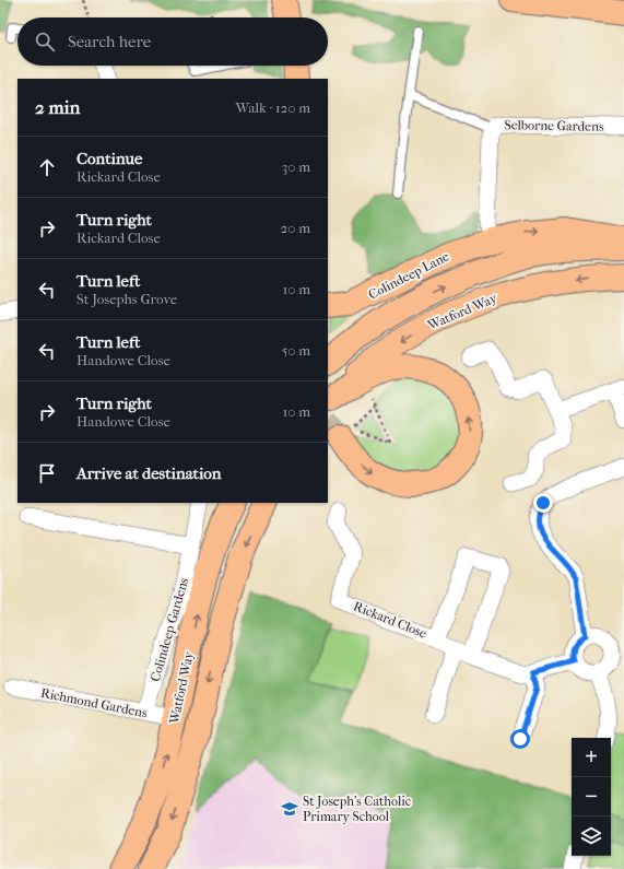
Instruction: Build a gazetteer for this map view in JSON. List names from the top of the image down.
{
  "streets": {
    "main road": ["Colindeep Lane", "Watford Way"],
    "street": [
      "Selborne Gardens",
      "Rickard Close",
      "Colindeep Gardens",
      "Richmond Gardens"
    ]
  },
  "crossings": [
    ["Selborne Gardens", "Colindeep Lane"],
    ["Watford Way", "Richmond Gardens"],
    ["Colindeep Gardens", "Richmond Gardens"]
  ],
  "places": {
    "school or university": ["St Joseph's Catholic Primary School"]
  },
  "page": {
    "search": "Search here",
    "heading": ["2 min", "Walk · 120 m"],
    "list": [
      ["Continue", "Rickard Close", "30 m"],
      ["Turn right", "Rickard Close", "20 m"],
      ["Turn left", "St Josephs Grove", "10 m"],
      ["Turn left", "Handowe Close", "50 m"],
      ["Turn right", "Handowe Close", "10 m"],
      "Arrive at destination"
    ],
    "map_buttons": ["+", "−"]
  }
}
